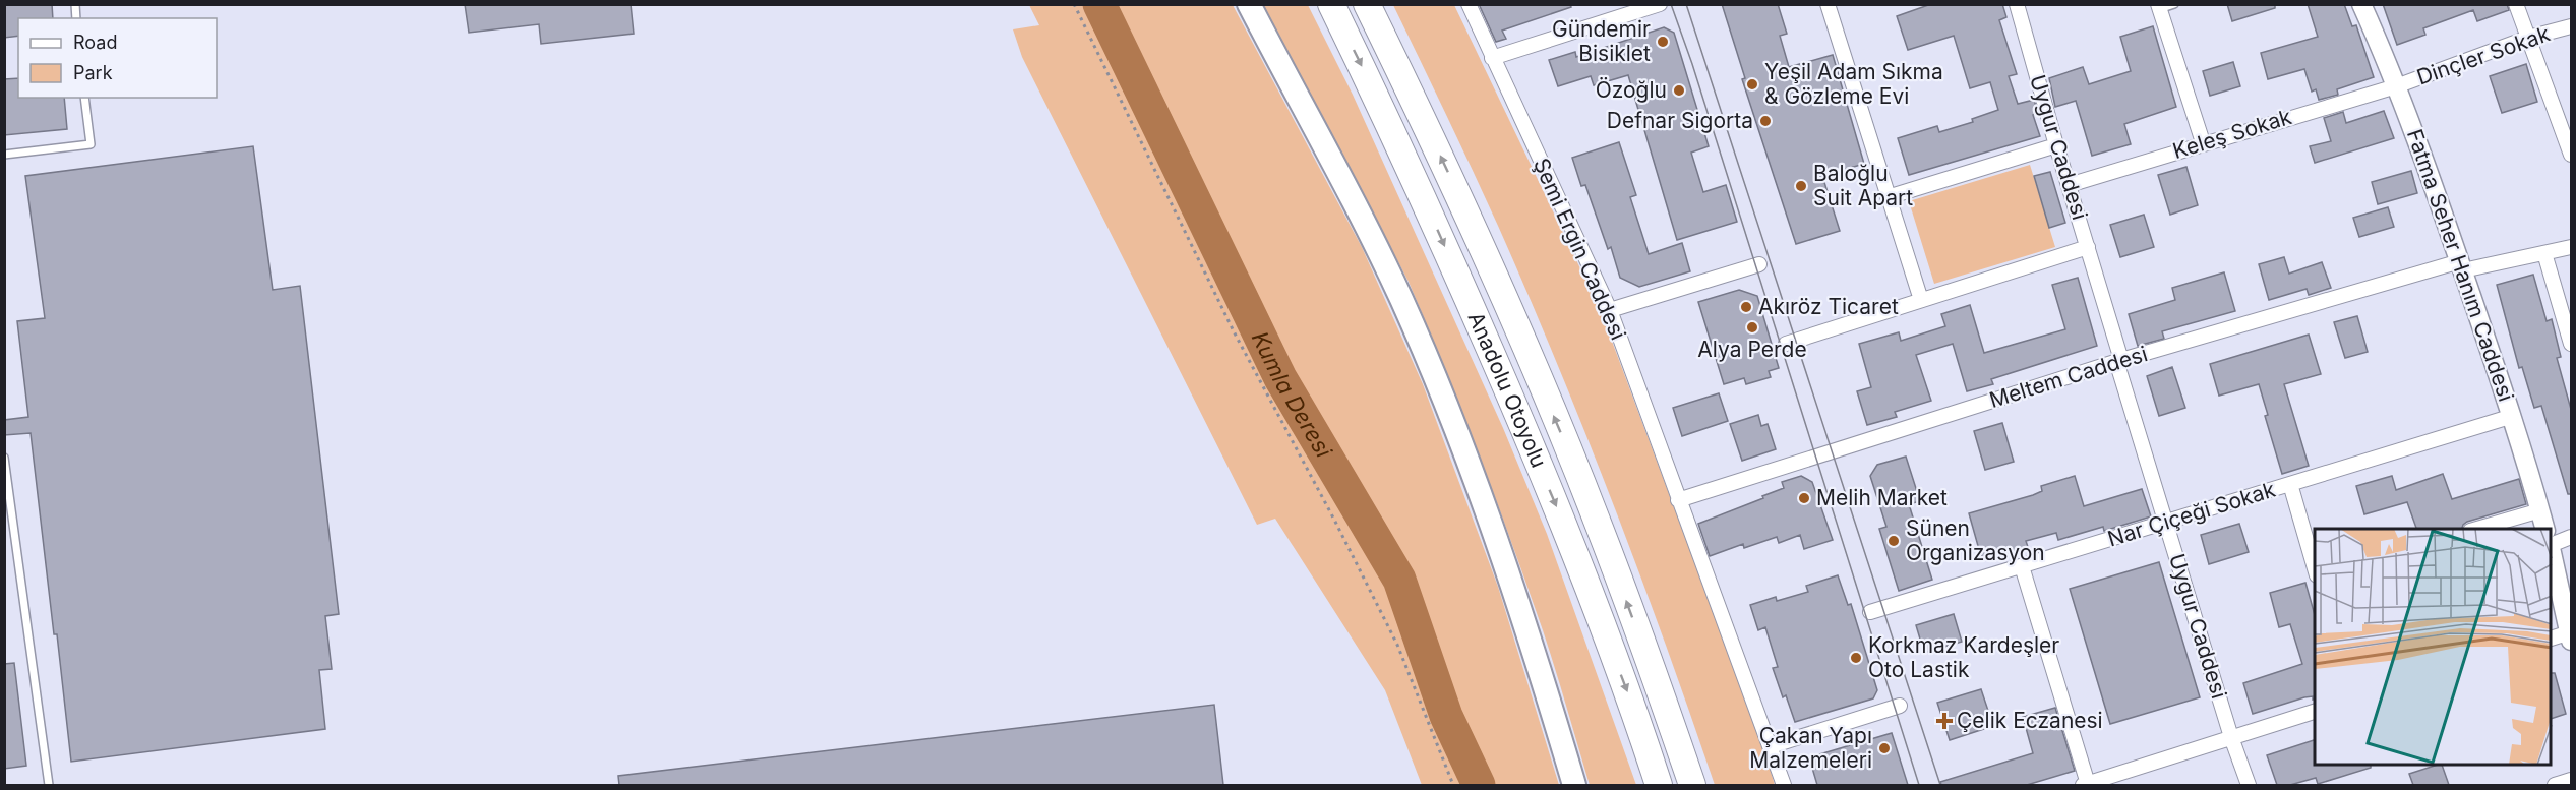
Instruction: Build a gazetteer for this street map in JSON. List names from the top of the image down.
{
  "streets": {
    "highway": ["Anadolu Otoyolu"],
    "street": [
      "Dinçler Sokak",
      "Keleş Sokak",
      "Uygur Caddesi",
      "Şemi Ergin Caddesi",
      "Fatma Seher Hanım Caddesi",
      "Meltem Caddesi",
      "Nar Çiçeği Sokak"
    ]
  },
  "crossings": [
    ["Dinçler Sokak", "Keleş Sokak"],
    ["Dinçler Sokak", "Fatma Seher Hanım Caddesi"],
    ["Keleş Sokak", "Uygur Caddesi"],
    ["Keleş Sokak", "Fatma Seher Hanım Caddesi"],
    ["Uygur Caddesi", "Meltem Caddesi"],
    ["Uygur Caddesi", "Nar Çiçeği Sokak"],
    ["Şemi Ergin Caddesi", "Meltem Caddesi"],
    ["Fatma Seher Hanım Caddesi", "Meltem Caddesi"],
    ["Fatma Seher Hanım Caddesi", "Nar Çiçeği Sokak"]
  ],
  "water": ["Kumla Deresi"],
  "places": {
    "other": [
      "Gündemir Bisiklet",
      "Yeşil Adam Sıkma & Gözleme Evi",
      "Özoğlu",
      "Defnar Sigorta",
      "Baloğlu Suit Apart",
      "Akıröz Ticaret",
      "Alya Perde",
      "Melih Market",
      "Sünen Organizasyon",
      "Korkmaz Kardeşler Oto Lastik",
      "Çakan Yapı Malzemeleri"
    ],
    "health": ["Çelik Eczanesi"]
  },
  "legend": ["Road", "Park"]
}
